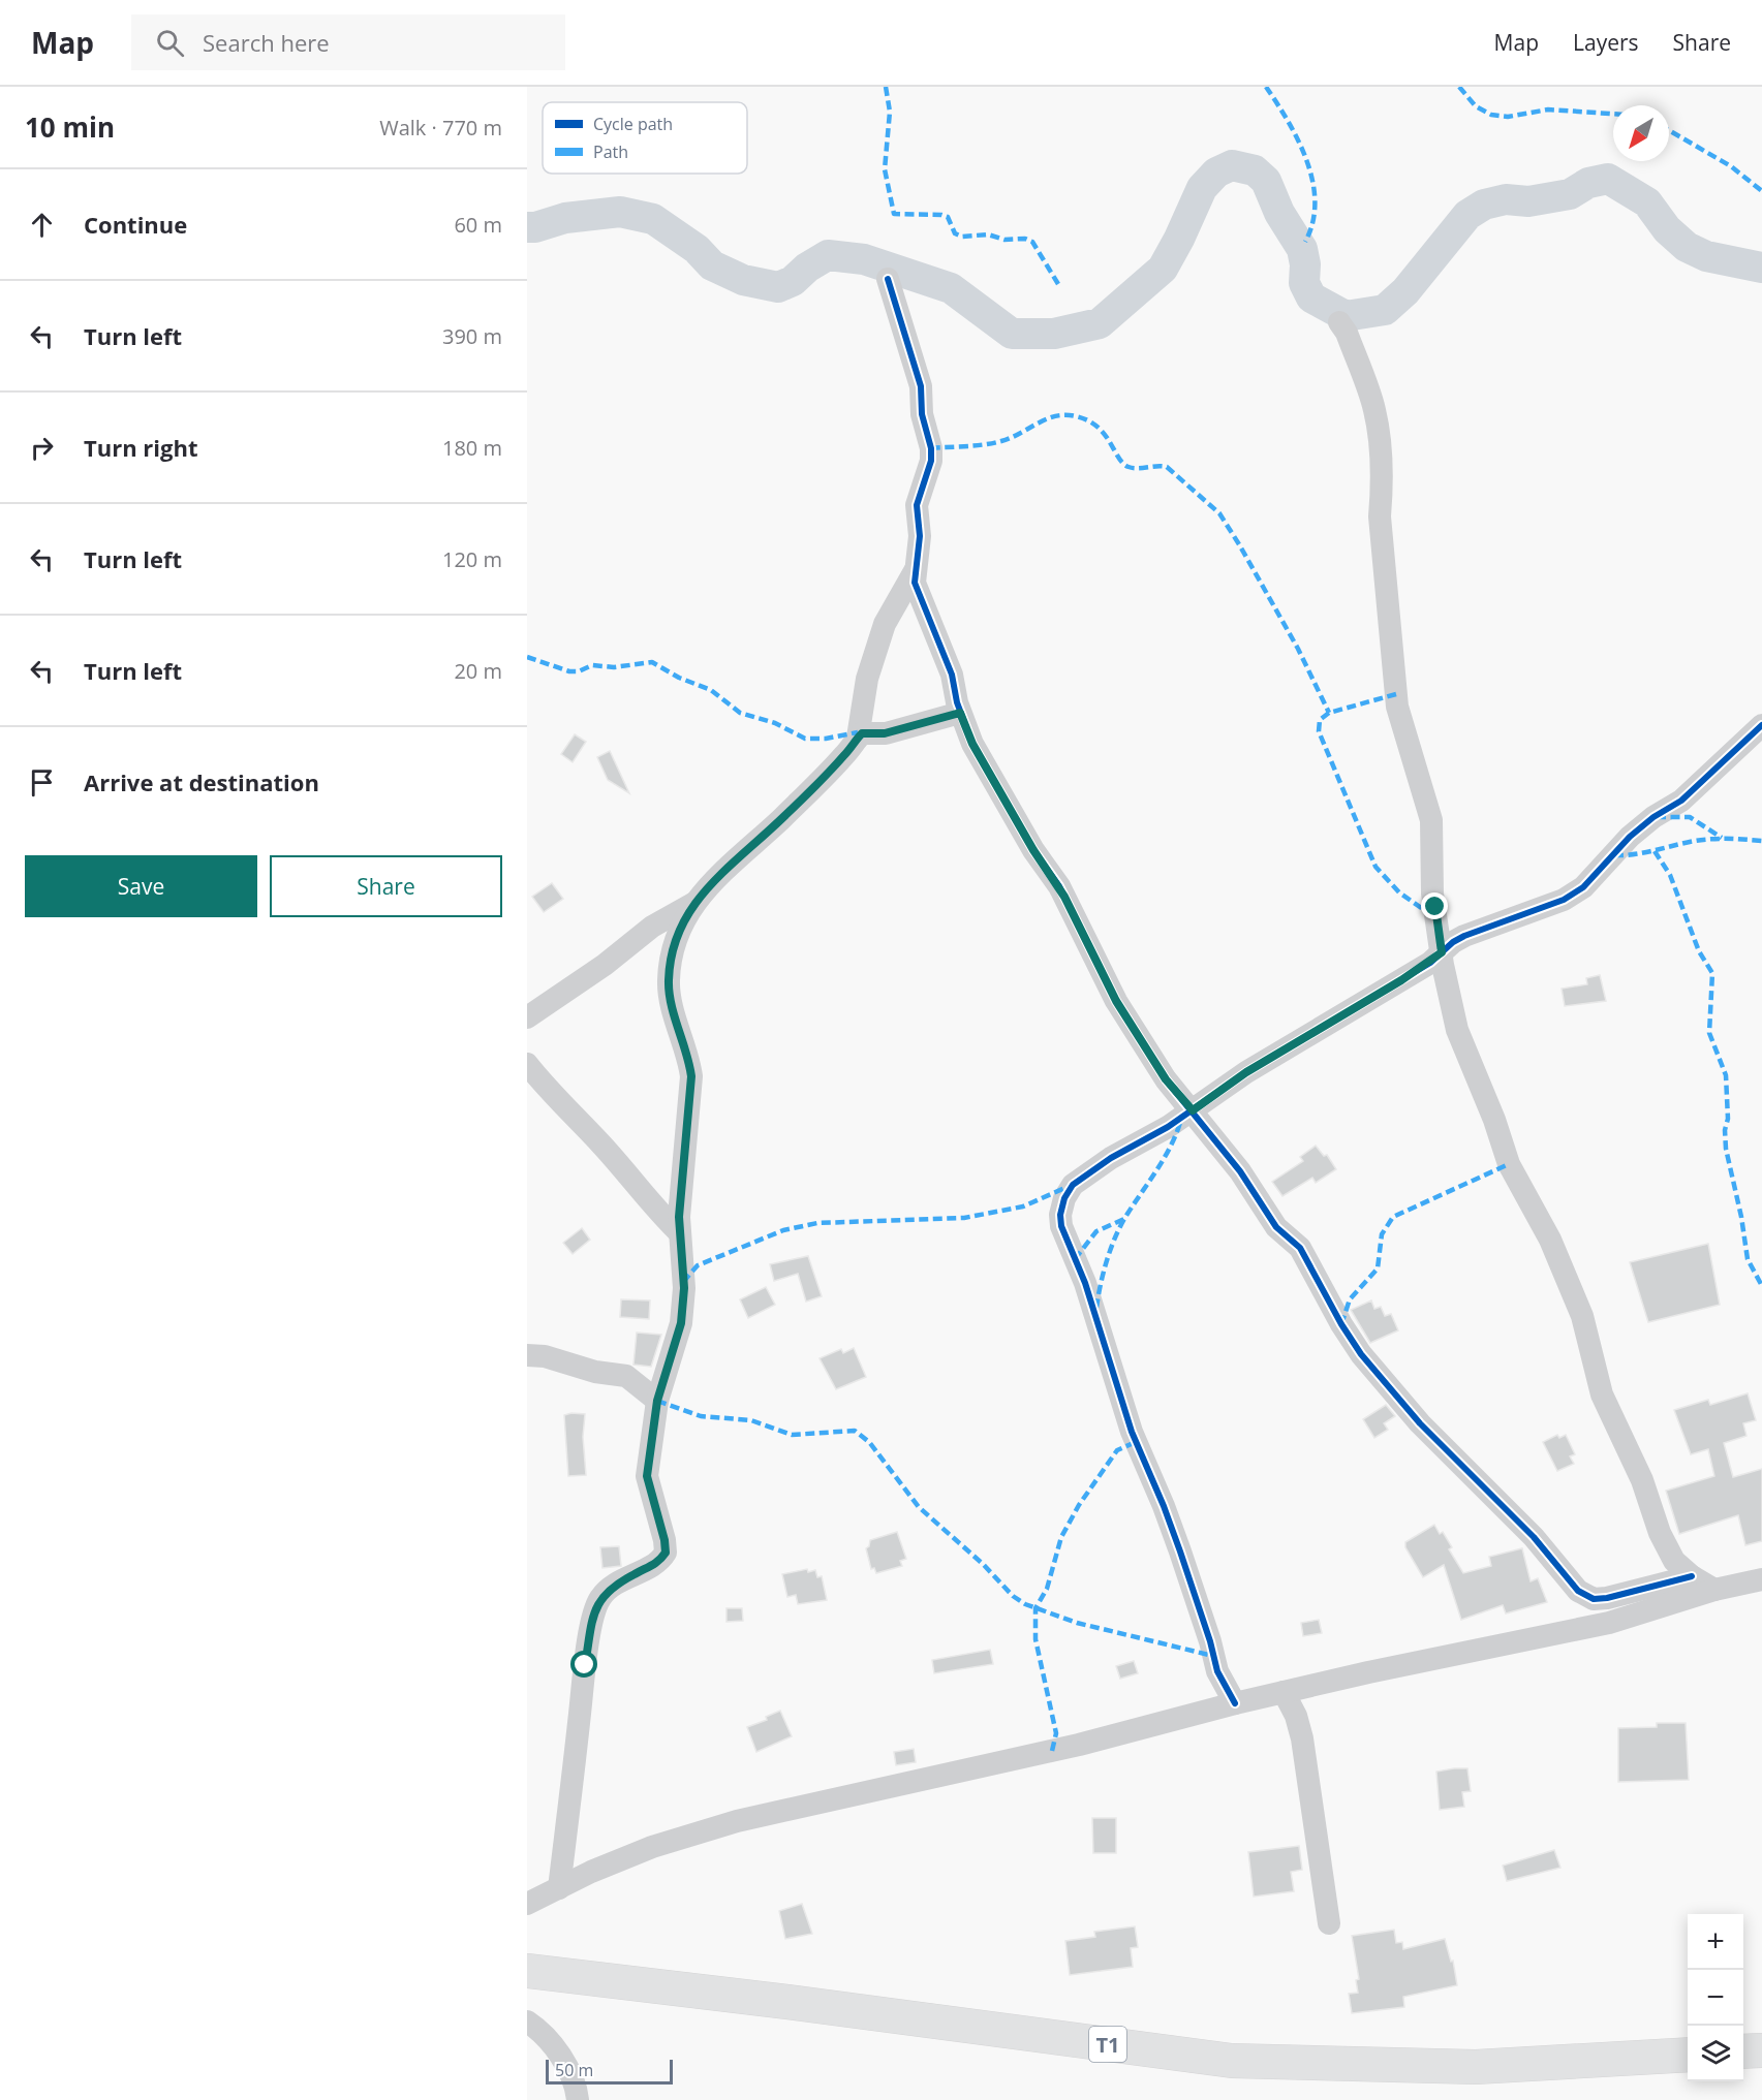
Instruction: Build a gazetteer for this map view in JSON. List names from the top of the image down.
{
  "streets": {
    "highway": ["T1"]
  },
  "legend": ["Cycle path", "Path"],
  "scale_bar": "50 m",
  "north": "bottom left",
  "page": {
    "header": "Map",
    "search": "Search here",
    "nav": ["Map", "Layers", "Share"],
    "heading": ["10 min", "Walk · 770 m"],
    "list": [
      ["Continue", "60 m"],
      ["Turn left", "390 m"],
      ["Turn right", "180 m"],
      ["Turn left", "120 m"],
      ["Turn left", "20 m"],
      "Arrive at destination"
    ],
    "buttons": ["Save", "Share"],
    "map_buttons": ["+", "−"],
    "scale": "50 m"
  }
}
